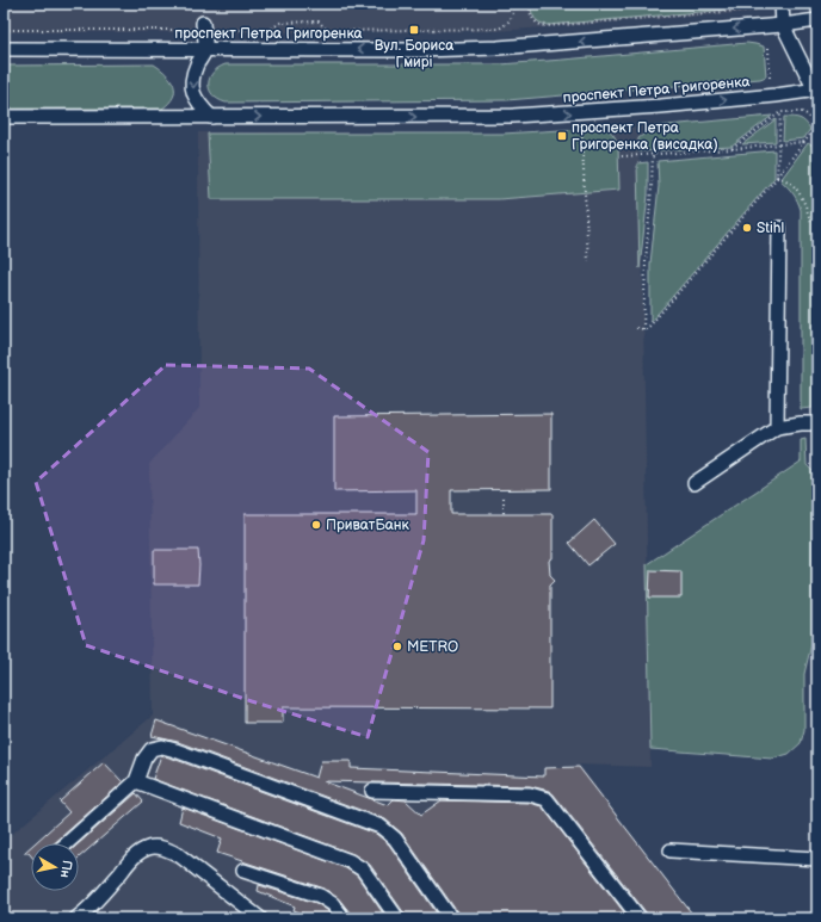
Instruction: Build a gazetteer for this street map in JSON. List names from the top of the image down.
{
  "streets": {
    "street": ["проспект Петра Григоренка"]
  },
  "places": {
    "transit": ["Вул. Бориса Гмирі", "проспект Петра Григоренка (висадка)"],
    "other": ["Stihl", "ПриватБанк", "METRO"]
  },
  "north": "right"
}
